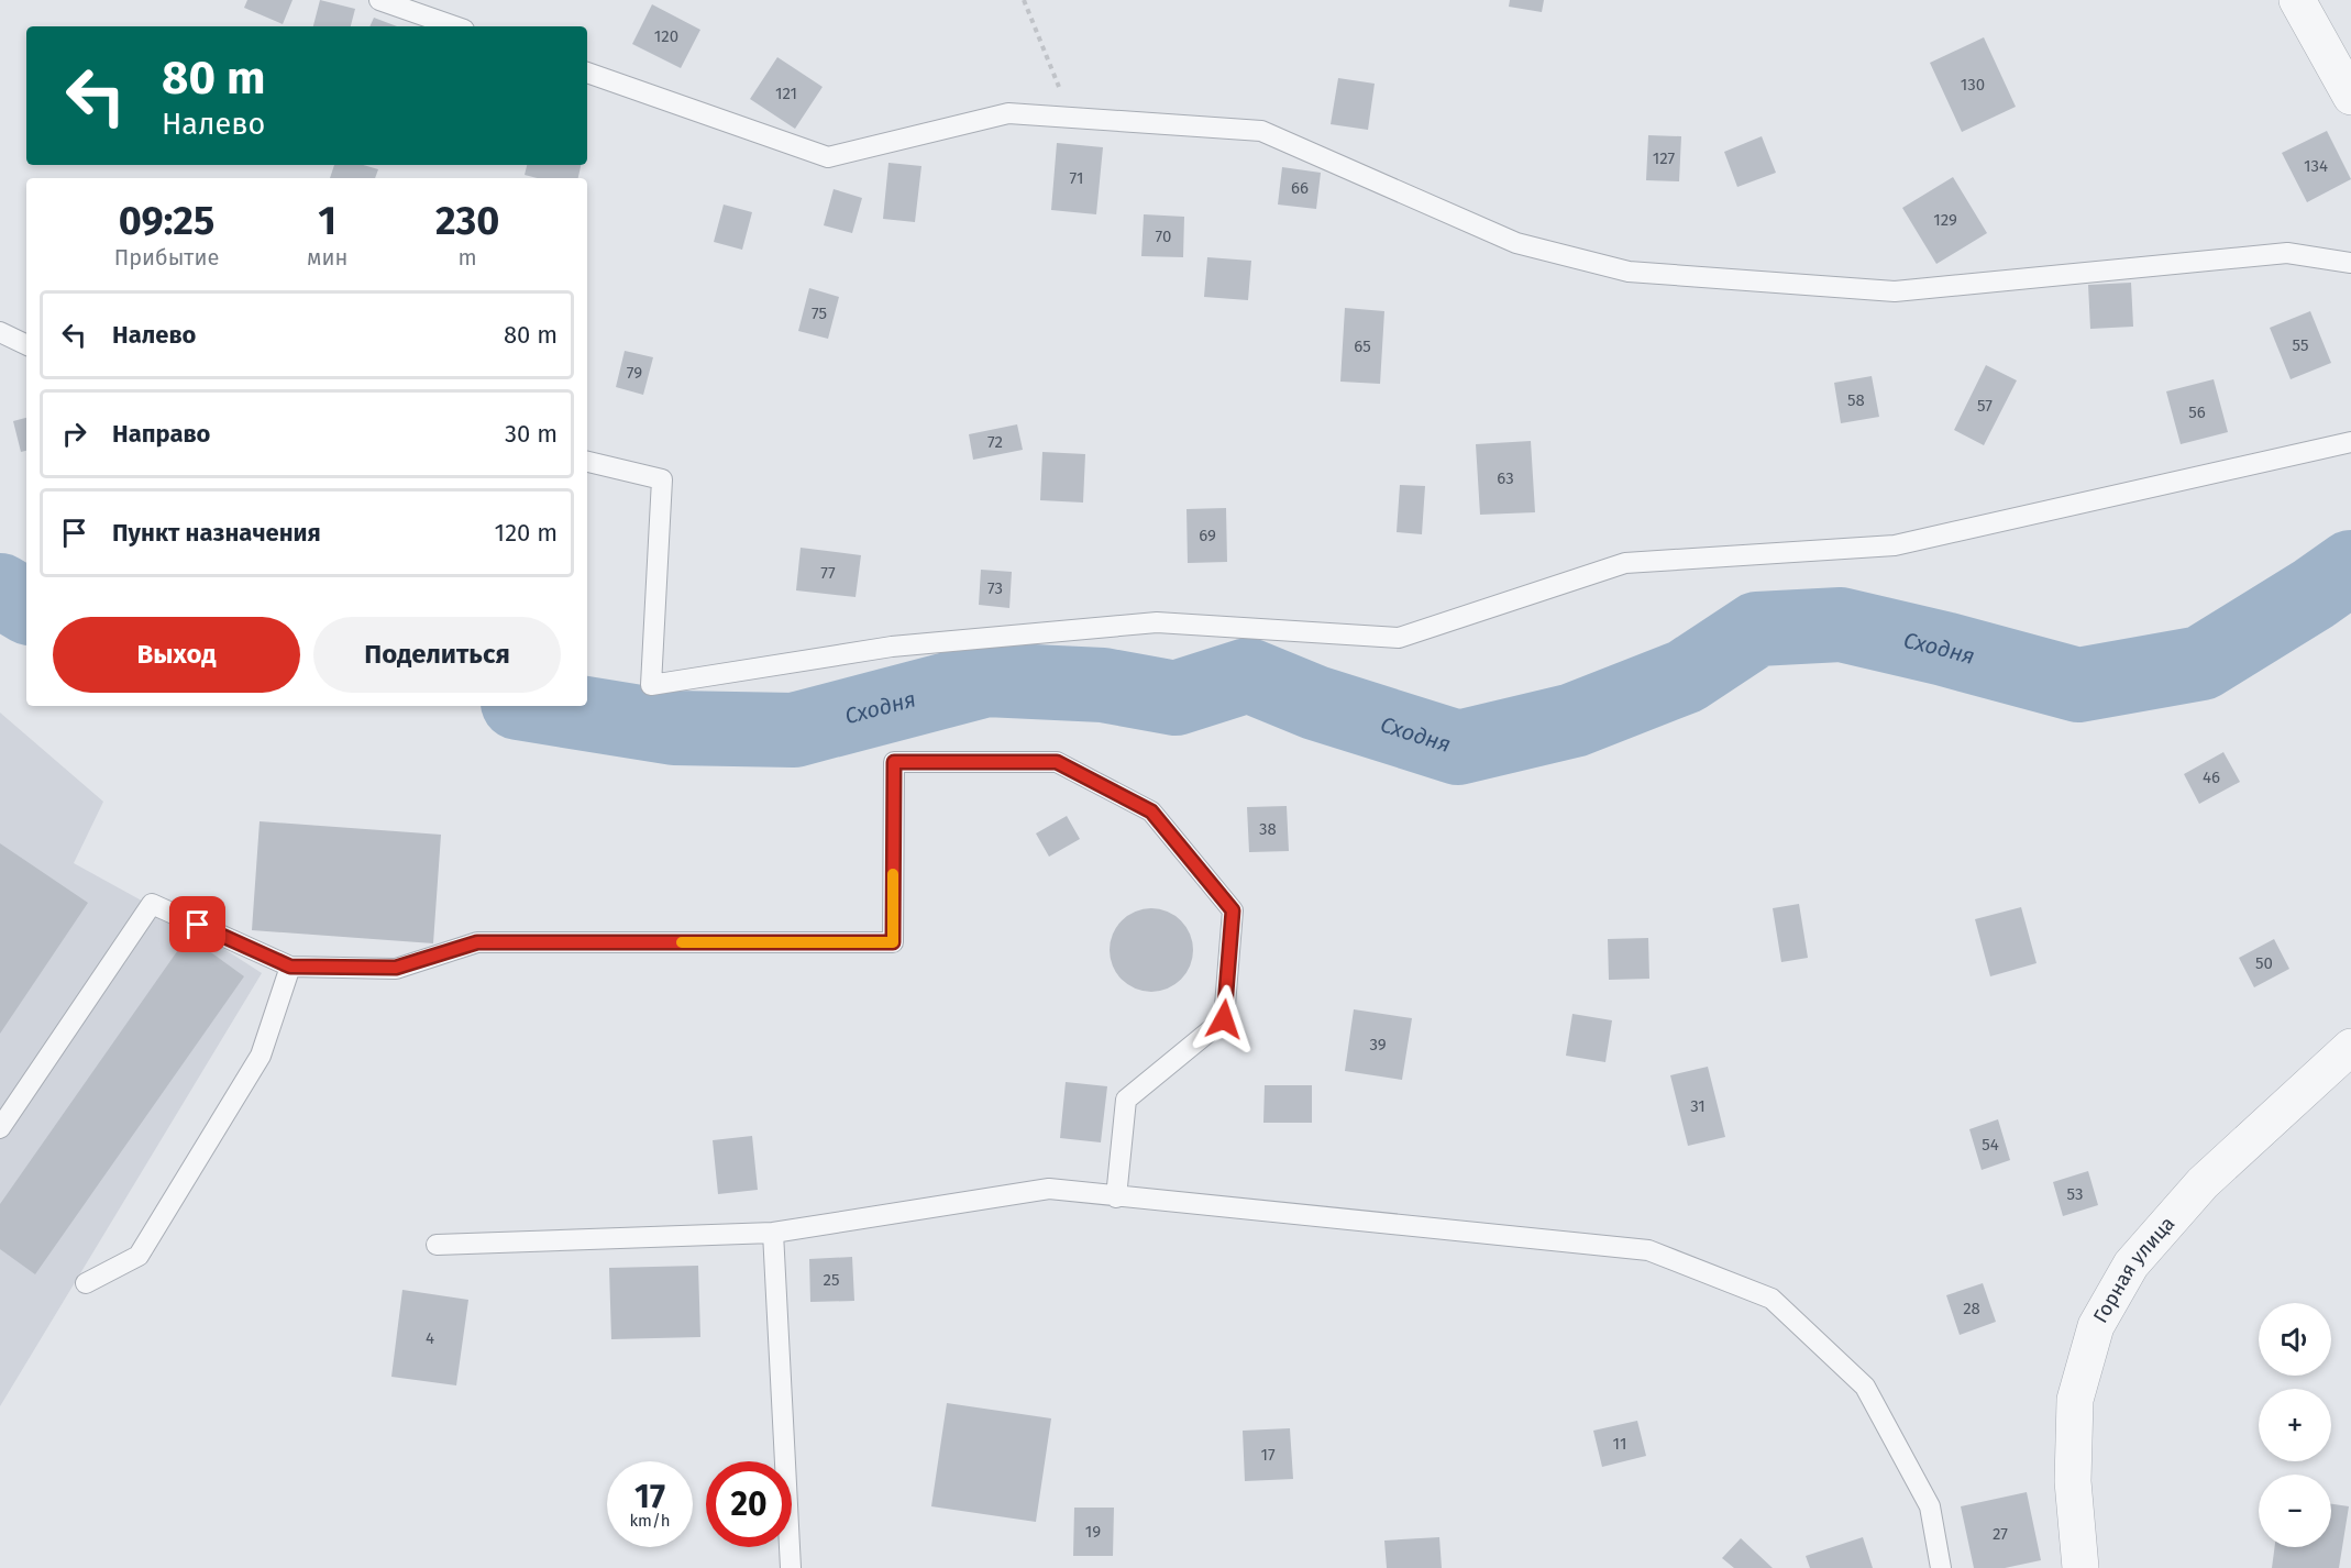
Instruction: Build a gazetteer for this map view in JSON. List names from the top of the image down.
{
  "streets": {
    "street": ["Горная улица"]
  },
  "water": ["Сходня"],
  "house_numbers": [
    "120",
    "130",
    "121",
    "127",
    "134",
    "71",
    "66",
    "129",
    "70",
    "75",
    "55",
    "65",
    "79",
    "58",
    "57",
    "56",
    "72",
    "63",
    "69",
    "77",
    "73",
    "46",
    "38",
    "50",
    "39",
    "31",
    "54",
    "53",
    "25",
    "28",
    "4",
    "11",
    "17",
    "19",
    "27"
  ],
  "page": {
    "turn": ["80 m", "Налево"],
    "eta": [
      "09:25",
      "Прибытие",
      "1",
      "мин",
      "230",
      "m"
    ],
    "list": [
      {
        "name": "Налево",
        "value": "80 m"
      },
      {
        "name": "Направо",
        "value": "30 m"
      },
      {
        "name": "Пункт назначения",
        "value": "120 m"
      }
    ],
    "buttons": ["Выход", "Поделиться"],
    "map_buttons": ["+", "−"],
    "speed": "17 km/h",
    "limit": "20"
  }
}
